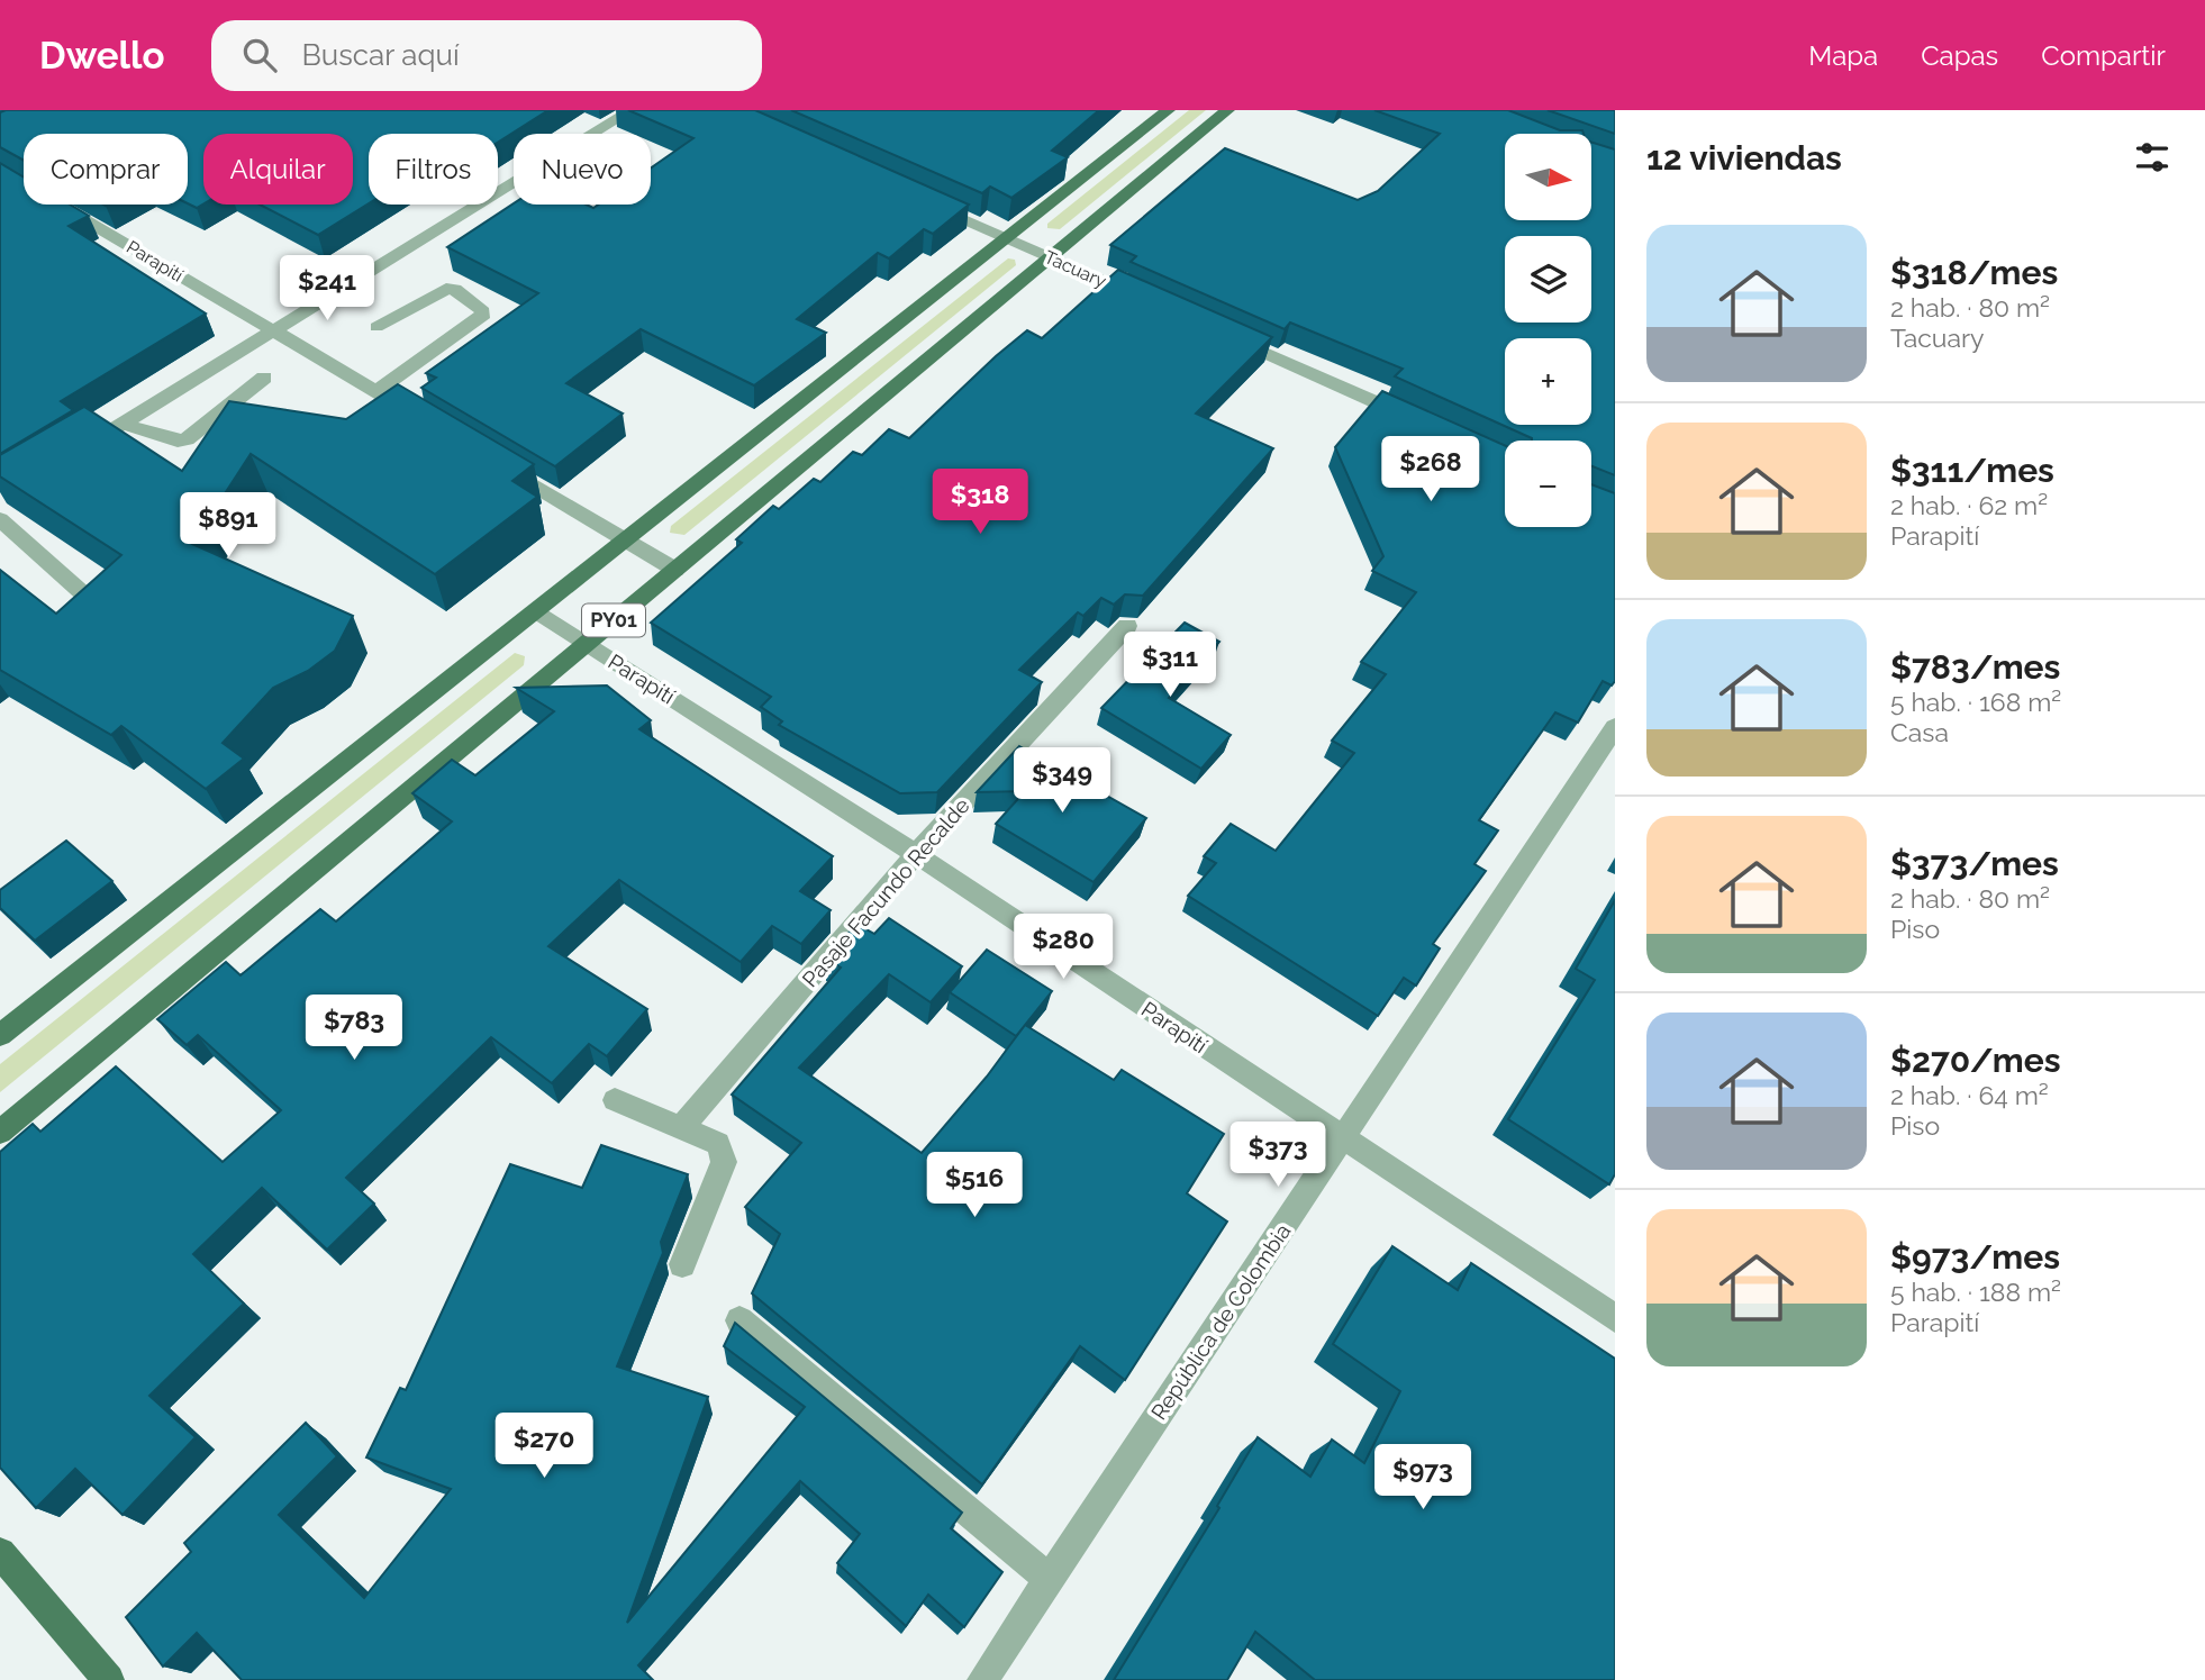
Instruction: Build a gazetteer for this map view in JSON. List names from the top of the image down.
{
  "streets": {
    "main road": ["PY01"],
    "street": [
      "Parapití",
      "Tacuary",
      "Pasaje Facundo Recalde",
      "República de Colombia"
    ]
  },
  "crossings": [
    ["Parapití", "PY01"],
    ["Parapití", "Pasaje Facundo Recalde"],
    ["Parapití", "República de Colombia"],
    ["Tacuary", "PY01"]
  ],
  "north": "right",
  "page": {
    "header": "Dwello",
    "search": "Buscar aquí",
    "nav": ["Mapa", "Capas", "Compartir"],
    "heading": "12 viviendas",
    "map_buttons": ["+", "−"],
    "chip": [
      "Comprar",
      "Alquilar",
      "Filtros",
      "Nuevo"
    ],
    "list": [
      {
        "name": "$318/mes",
        "note": "2 hab. · 80 m² · Tacuary"
      },
      {
        "name": "$311/mes",
        "note": "2 hab. · 62 m² · Parapití"
      },
      {
        "name": "$783/mes",
        "note": "5 hab. · 168 m² · Casa"
      },
      {
        "name": "$373/mes",
        "note": "2 hab. · 80 m² · Piso"
      },
      {
        "name": "$270/mes",
        "note": "2 hab. · 64 m² · Piso"
      },
      {
        "name": "$973/mes",
        "note": "5 hab. · 188 m² · Parapití"
      }
    ],
    "price": [
      "$241",
      "$268",
      "$318",
      "$891",
      "$311",
      "$349",
      "$280",
      "$783",
      "$373",
      "$516",
      "$270",
      "$973"
    ]
  }
}
